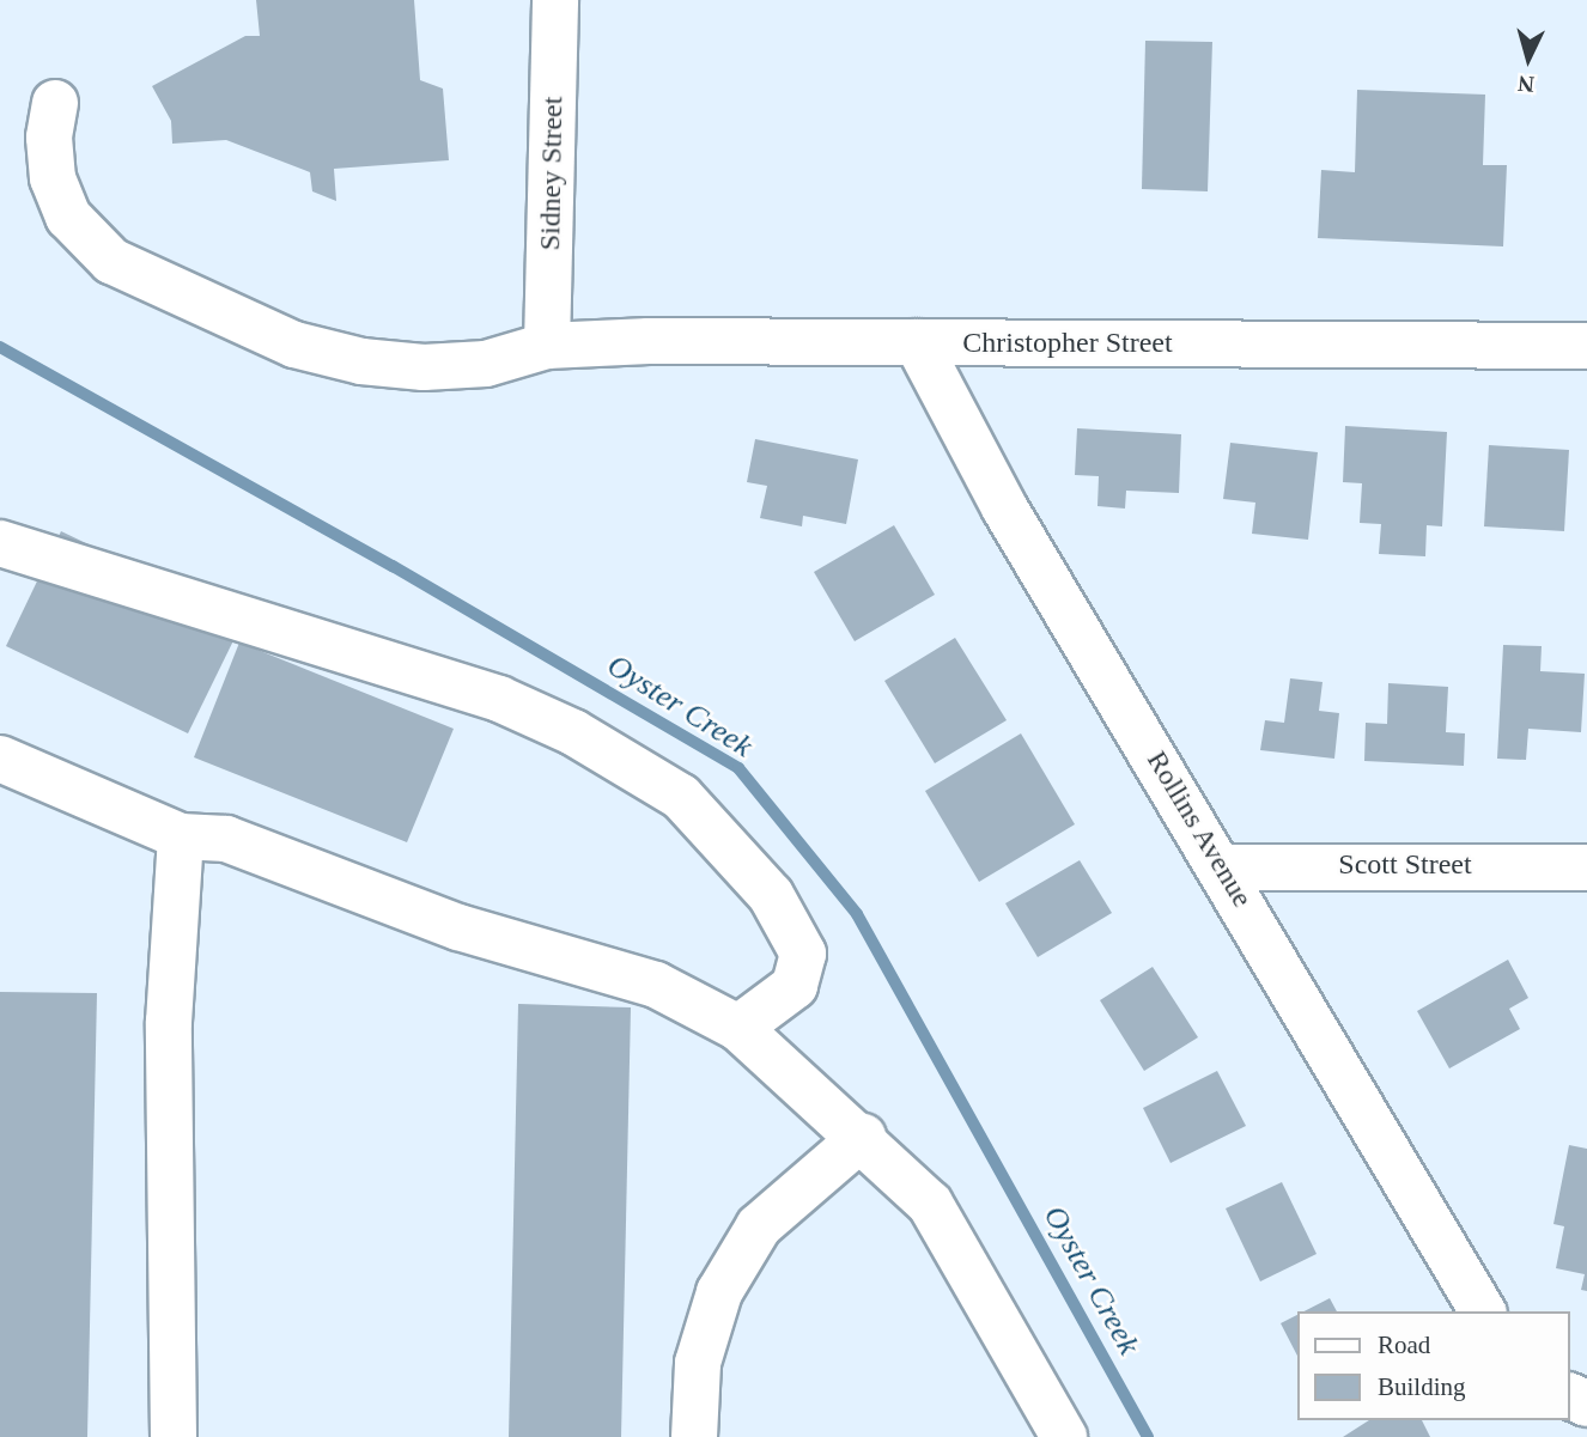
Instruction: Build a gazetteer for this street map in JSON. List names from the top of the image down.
{
  "streets": {
    "street": [
      "Sidney Street",
      "Christopher Street",
      "Rollins Avenue",
      "Scott Street"
    ]
  },
  "crossings": [
    ["Sidney Street", "Christopher Street"],
    ["Christopher Street", "Rollins Avenue"],
    ["Rollins Avenue", "Scott Street"]
  ],
  "water": ["Oyster Creek"],
  "legend": ["Road", "Building"],
  "north": "bottom"
}
